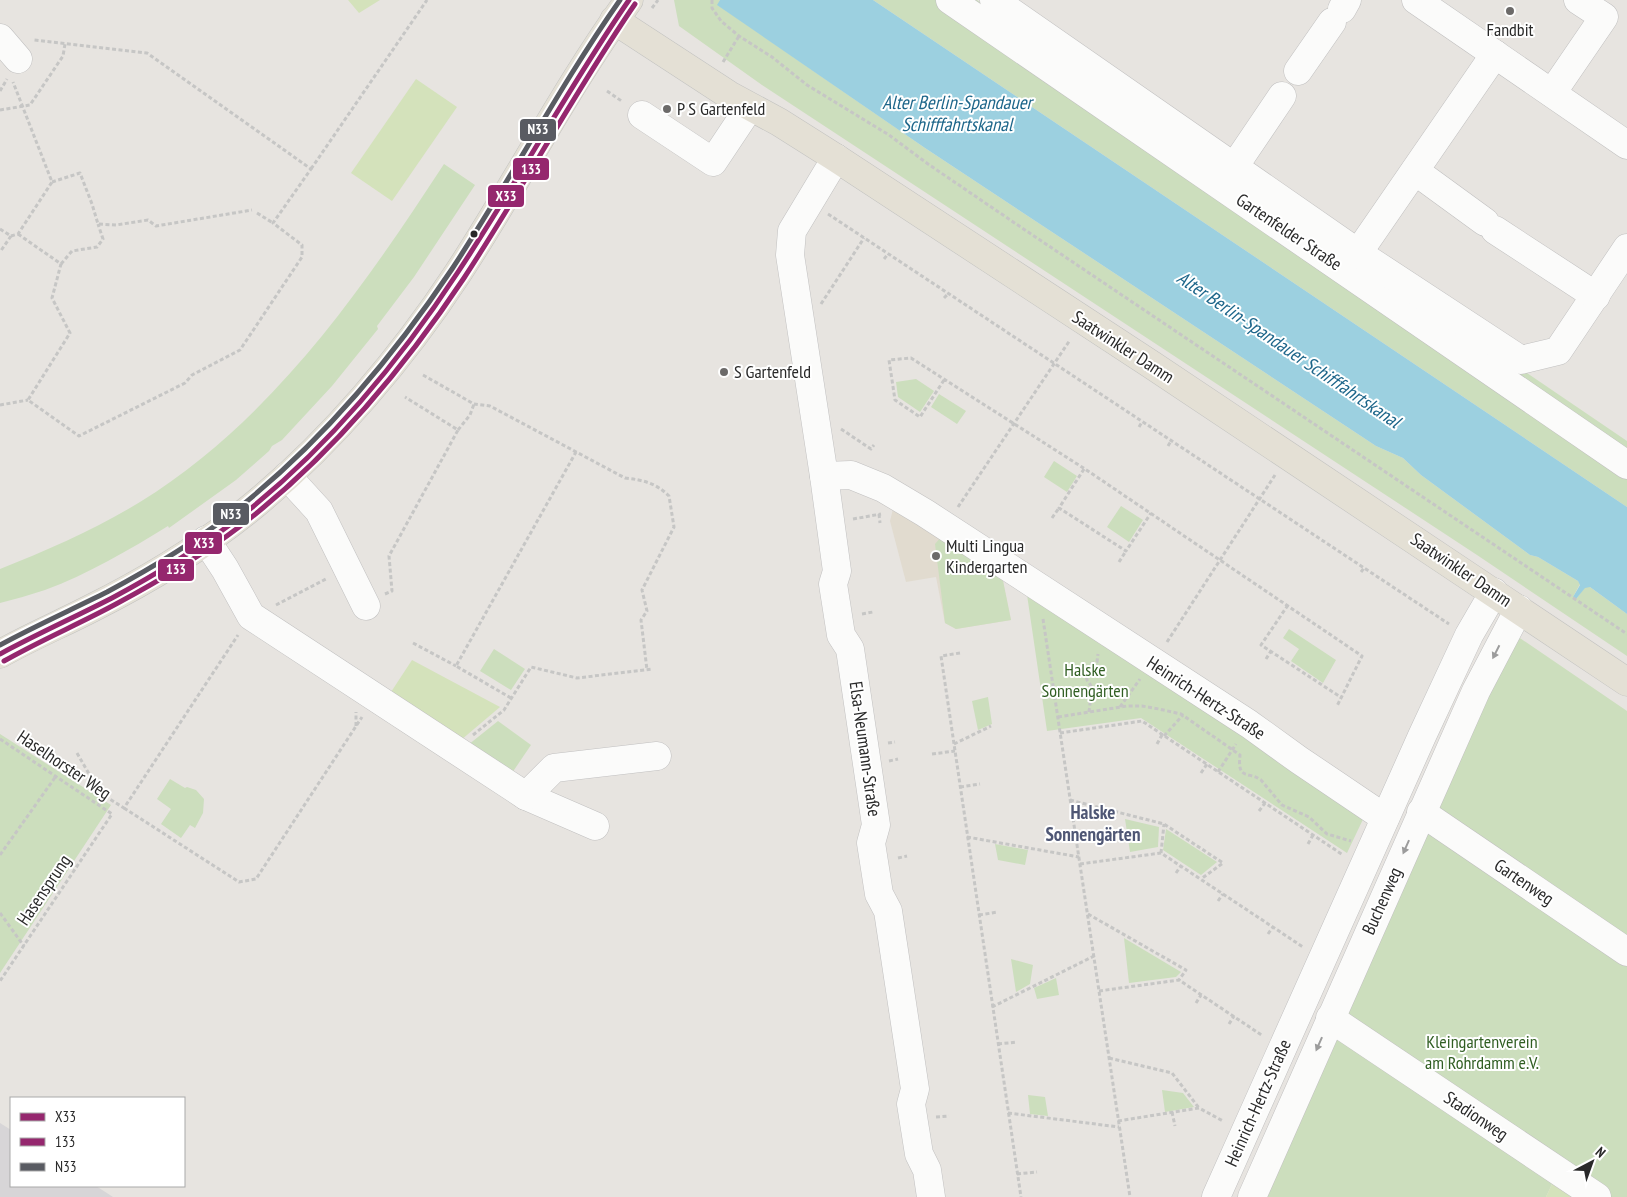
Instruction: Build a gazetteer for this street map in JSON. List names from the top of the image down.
{
  "streets": {
    "main road": ["Saatwinkler Damm"],
    "street": [
      "Gartenfelder Straße",
      "Heinrich-Hertz-Straße",
      "Elsa-Neumann-Straße",
      "Gartenweg",
      "Buchenweg",
      "Stadionweg"
    ],
    "path": ["Haselhorster Weg", "Hasensprung"]
  },
  "crossings": [
    ["Saatwinkler Damm", "Heinrich-Hertz-Straße"],
    ["Saatwinkler Damm", "Elsa-Neumann-Straße"],
    ["Saatwinkler Damm", "Buchenweg"],
    ["Haselhorster Weg", "Hasensprung"],
    ["Gartenweg", "Buchenweg"],
    ["Buchenweg", "Stadionweg"]
  ],
  "one_way": ["Buchenweg"],
  "districts": ["Halske Sonnengärten"],
  "water": ["Alter Berlin-Spandauer Schifffahrtskanal"],
  "parks": ["Halske Sonnengärten", "Kleingartenverein am Rohrdamm e.V."],
  "places": [
    "Fandbit",
    "P S Gartenfeld",
    "S Gartenfeld",
    "Multi Lingua Kindergarten"
  ],
  "lines": ["transit line X33", "transit line N33", "transit line 133"],
  "legend": ["X33", "133", "N33"],
  "north": "top right"
}
